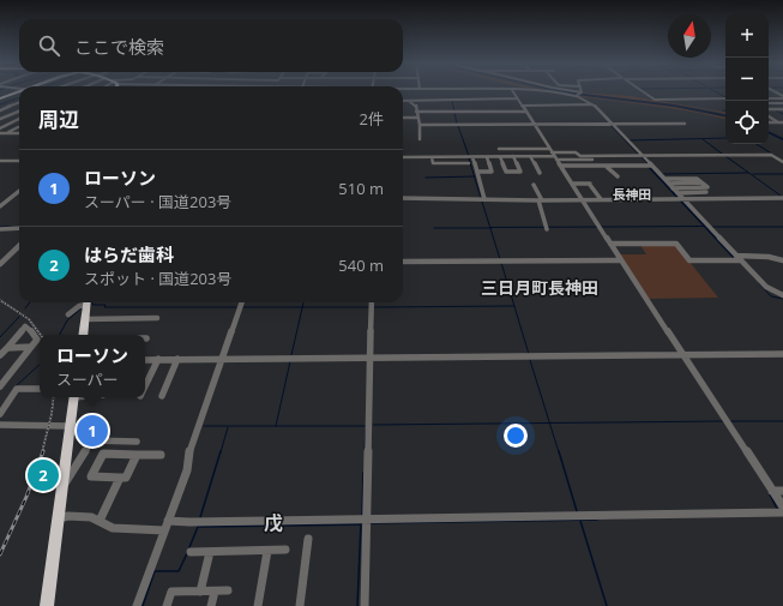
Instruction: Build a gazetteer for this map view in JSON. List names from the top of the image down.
{
  "districts": ["長神田", "三日月町長神田", "戊"],
  "north": "top",
  "page": {
    "map_buttons": ["+", "−"],
    "search": "ここで検索",
    "heading": ["周辺", "2件"],
    "list": [
      {
        "mark": "1",
        "name": "ローソン",
        "note": "スーパー · 国道203号",
        "value": "510 m"
      },
      {
        "mark": "2",
        "name": "はらだ歯科",
        "note": "スポット · 国道203号",
        "value": "540 m"
      }
    ],
    "popup": ["ローソン", "スーパー"],
    "pins": ["1", "2"]
  }
}
